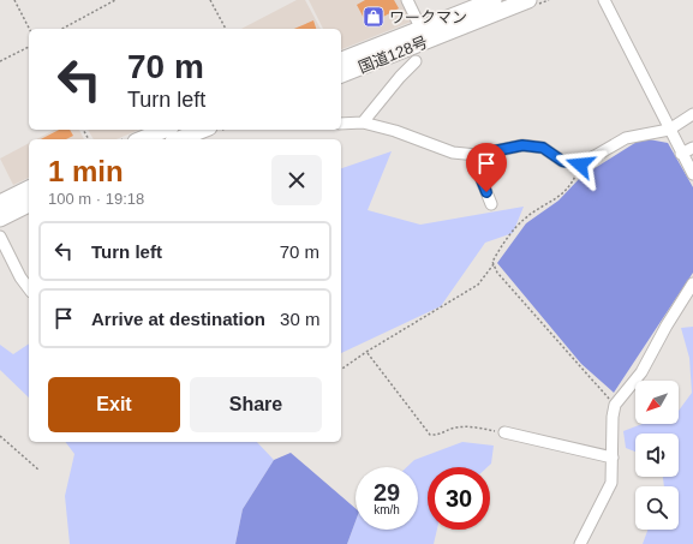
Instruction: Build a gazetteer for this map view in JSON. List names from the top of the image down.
{
  "streets": {
    "highway": ["国道128号"]
  },
  "places": {
    "shop": ["ワークマン"]
  },
  "north": "bottom left",
  "page": {
    "turn": ["70 m", "Turn left"],
    "heading": ["1 min", "100 m · 19:18"],
    "list": [
      {
        "name": "Turn left",
        "value": "70 m"
      },
      {
        "name": "Arrive at destination",
        "value": "30 m"
      }
    ],
    "buttons": ["Exit", "Share"],
    "speed": "29 km/h",
    "limit": "30"
  }
}
